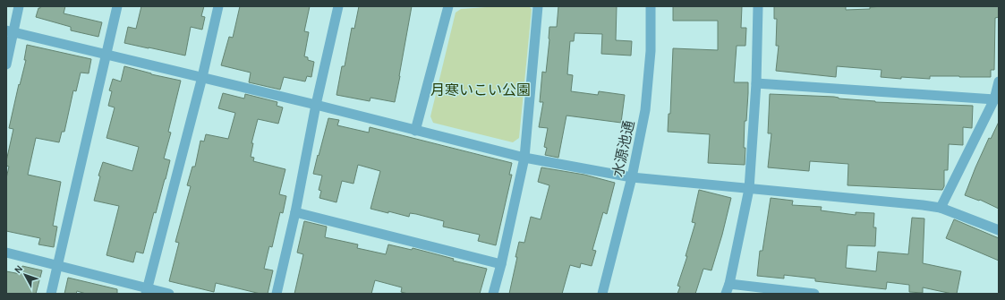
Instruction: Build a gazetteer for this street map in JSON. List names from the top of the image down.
{
  "streets": {
    "street": ["水源池通"]
  },
  "parks": ["月寒いこい公園"],
  "north": "top left"
}
